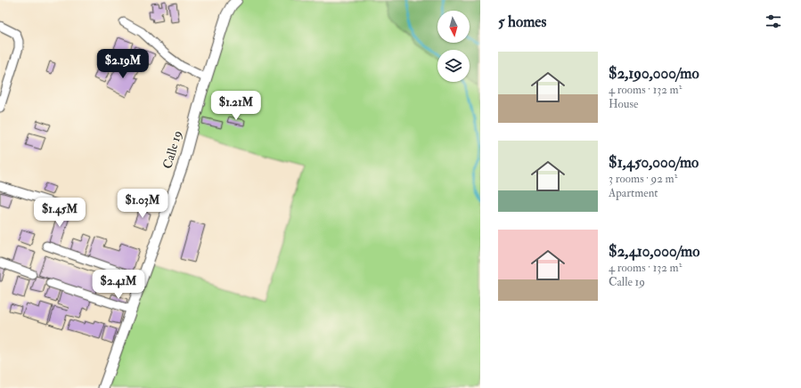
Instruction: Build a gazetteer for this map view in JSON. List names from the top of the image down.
{
  "streets": {
    "street": ["Calle 19"]
  },
  "north": "bottom",
  "page": {
    "heading": "5 homes",
    "list": [
      {
        "name": "$2,190,000/mo",
        "note": "4 rooms · 132 m² · House"
      },
      {
        "name": "$1,450,000/mo",
        "note": "3 rooms · 92 m² · Apartment"
      },
      {
        "name": "$2,410,000/mo",
        "note": "4 rooms · 132 m² · Calle 19"
      }
    ],
    "price": [
      "$2.19M",
      "$1.21M",
      "$1.03M",
      "$1.45M",
      "$2.41M"
    ]
  }
}
